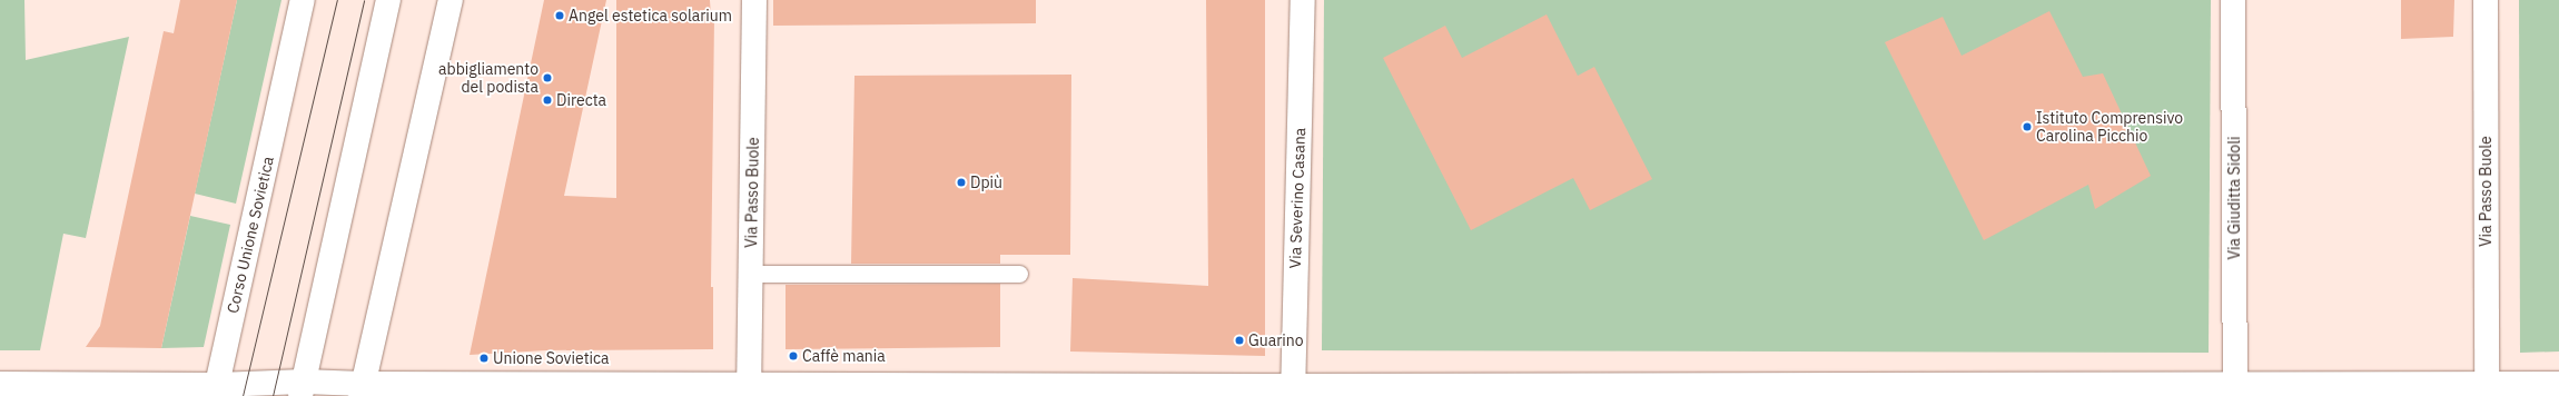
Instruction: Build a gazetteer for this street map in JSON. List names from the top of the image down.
{
  "streets": {
    "street": [
      "Via Passo Buole",
      "Via Severino Casana",
      "Via Giuditta Sidoli",
      "Corso Unione Sovietica"
    ]
  },
  "places": [
    "Angel estetica solarium",
    "abbigliamento del podista",
    "Directa",
    "Istituto Comprensivo Carolina Picchio",
    "Dpiù",
    "Guarino",
    "Caffè mania",
    "Unione Sovietica"
  ]
}
